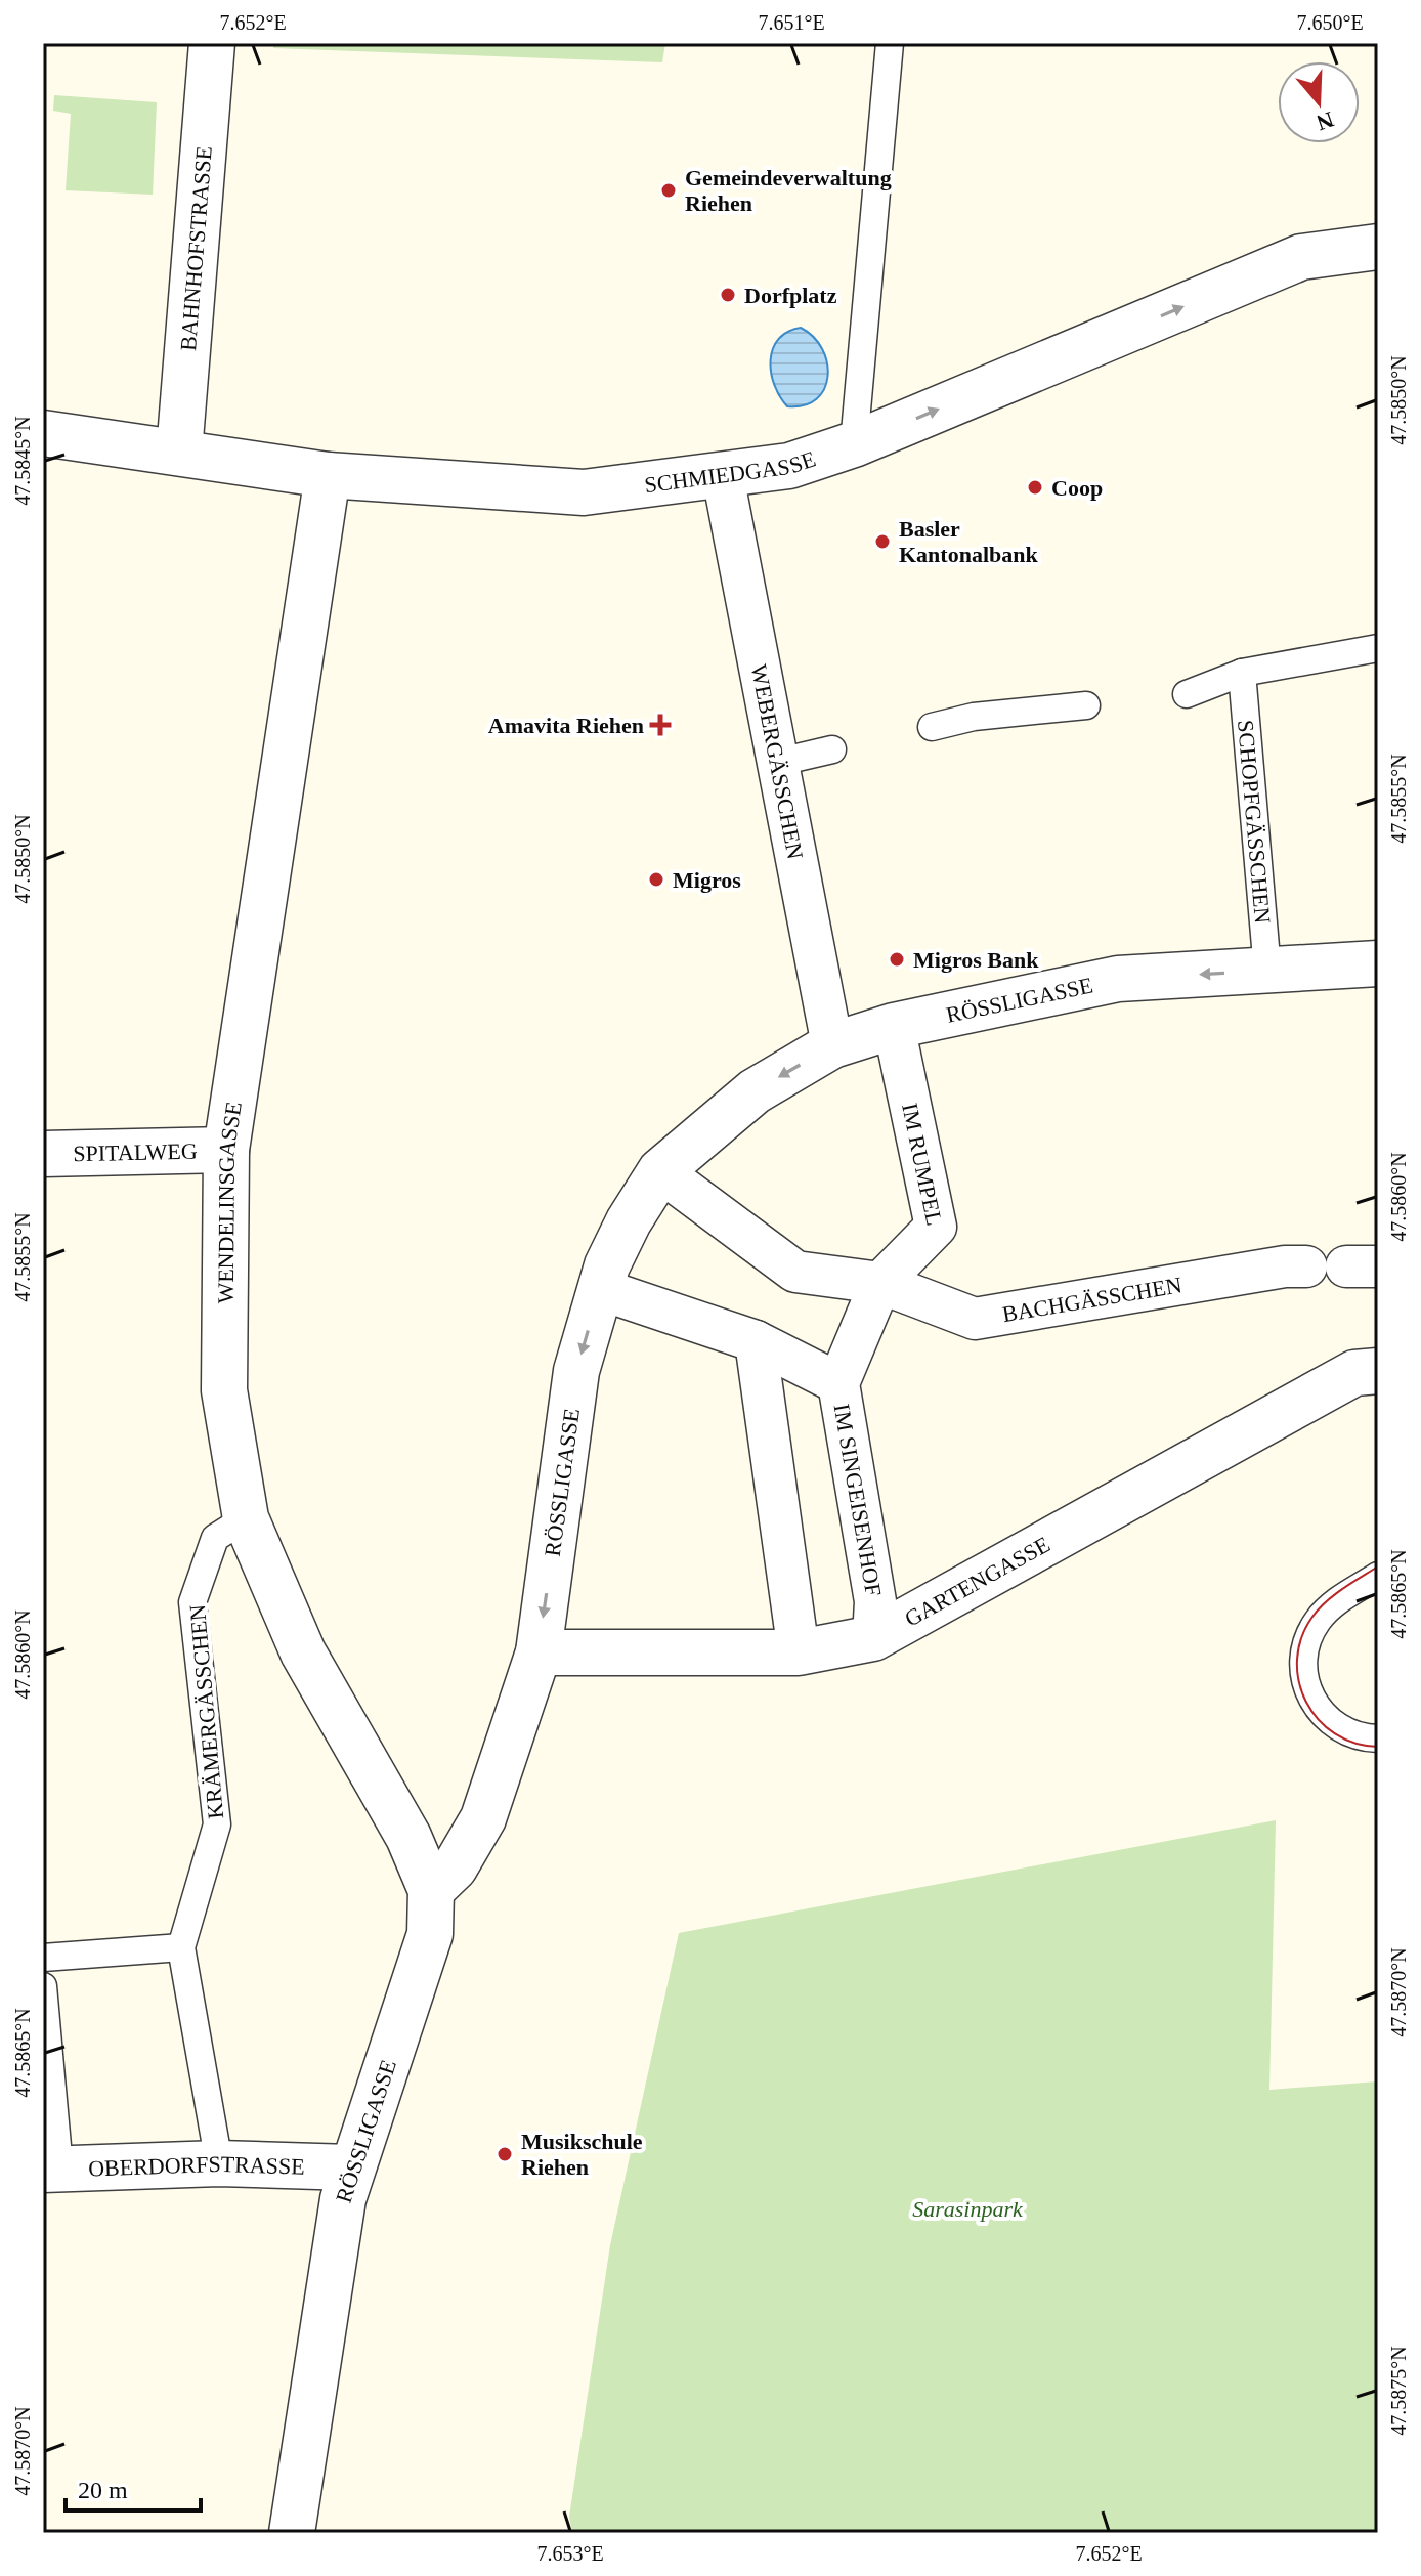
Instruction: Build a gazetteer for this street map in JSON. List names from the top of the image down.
{
  "streets": {
    "street": [
      "BAHNHOFSTRASSE",
      "SCHMIEDGASSE",
      "WEBERGÄSSCHEN",
      "RÖSSLIGASSE",
      "SPITALWEG",
      "IM RUMPEL",
      "WENDELINSGASSE",
      "BACHGÄSSCHEN",
      "IM SINGEISENHOF",
      "GARTENGASSE",
      "OBERDORFSTRASSE"
    ],
    "lane": ["SCHOPFGÄSSCHEN", "KRÄMERGÄSSCHEN"]
  },
  "crossings": [
    ["BAHNHOFSTRASSE", "SCHMIEDGASSE"],
    ["SCHMIEDGASSE", "WEBERGÄSSCHEN"],
    ["SCHMIEDGASSE", "WENDELINSGASSE"],
    ["WEBERGÄSSCHEN", "RÖSSLIGASSE"],
    ["SCHOPFGÄSSCHEN", "RÖSSLIGASSE"],
    ["RÖSSLIGASSE", "IM RUMPEL"],
    ["RÖSSLIGASSE", "WENDELINSGASSE"],
    ["RÖSSLIGASSE", "GARTENGASSE"],
    ["RÖSSLIGASSE", "OBERDORFSTRASSE"],
    ["SPITALWEG", "WENDELINSGASSE"],
    ["IM RUMPEL", "BACHGÄSSCHEN"],
    ["IM RUMPEL", "IM SINGEISENHOF"],
    ["WENDELINSGASSE", "KRÄMERGÄSSCHEN"],
    ["BACHGÄSSCHEN", "IM SINGEISENHOF"],
    ["IM SINGEISENHOF", "GARTENGASSE"],
    ["KRÄMERGÄSSCHEN", "OBERDORFSTRASSE"]
  ],
  "one_way": ["SCHMIEDGASSE", "RÖSSLIGASSE"],
  "parks": ["Sarasinpark"],
  "places": {
    "other": [
      "Gemeindeverwaltung Riehen",
      "Dorfplatz",
      "Coop",
      "Basler Kantonalbank",
      "Migros",
      "Migros Bank",
      "Musikschule Riehen"
    ],
    "health": ["Amavita Riehen"]
  },
  "scale_bar": "20 m",
  "north": "bottom",
  "coordinates": [
    "7.652°E",
    "7.651°E",
    "7.650°E",
    "47.5850°N",
    "47.5845°N",
    "47.5855°N",
    "47.5860°N",
    "47.5865°N",
    "47.5870°N",
    "47.5875°N",
    "7.653°E"
  ]
}
